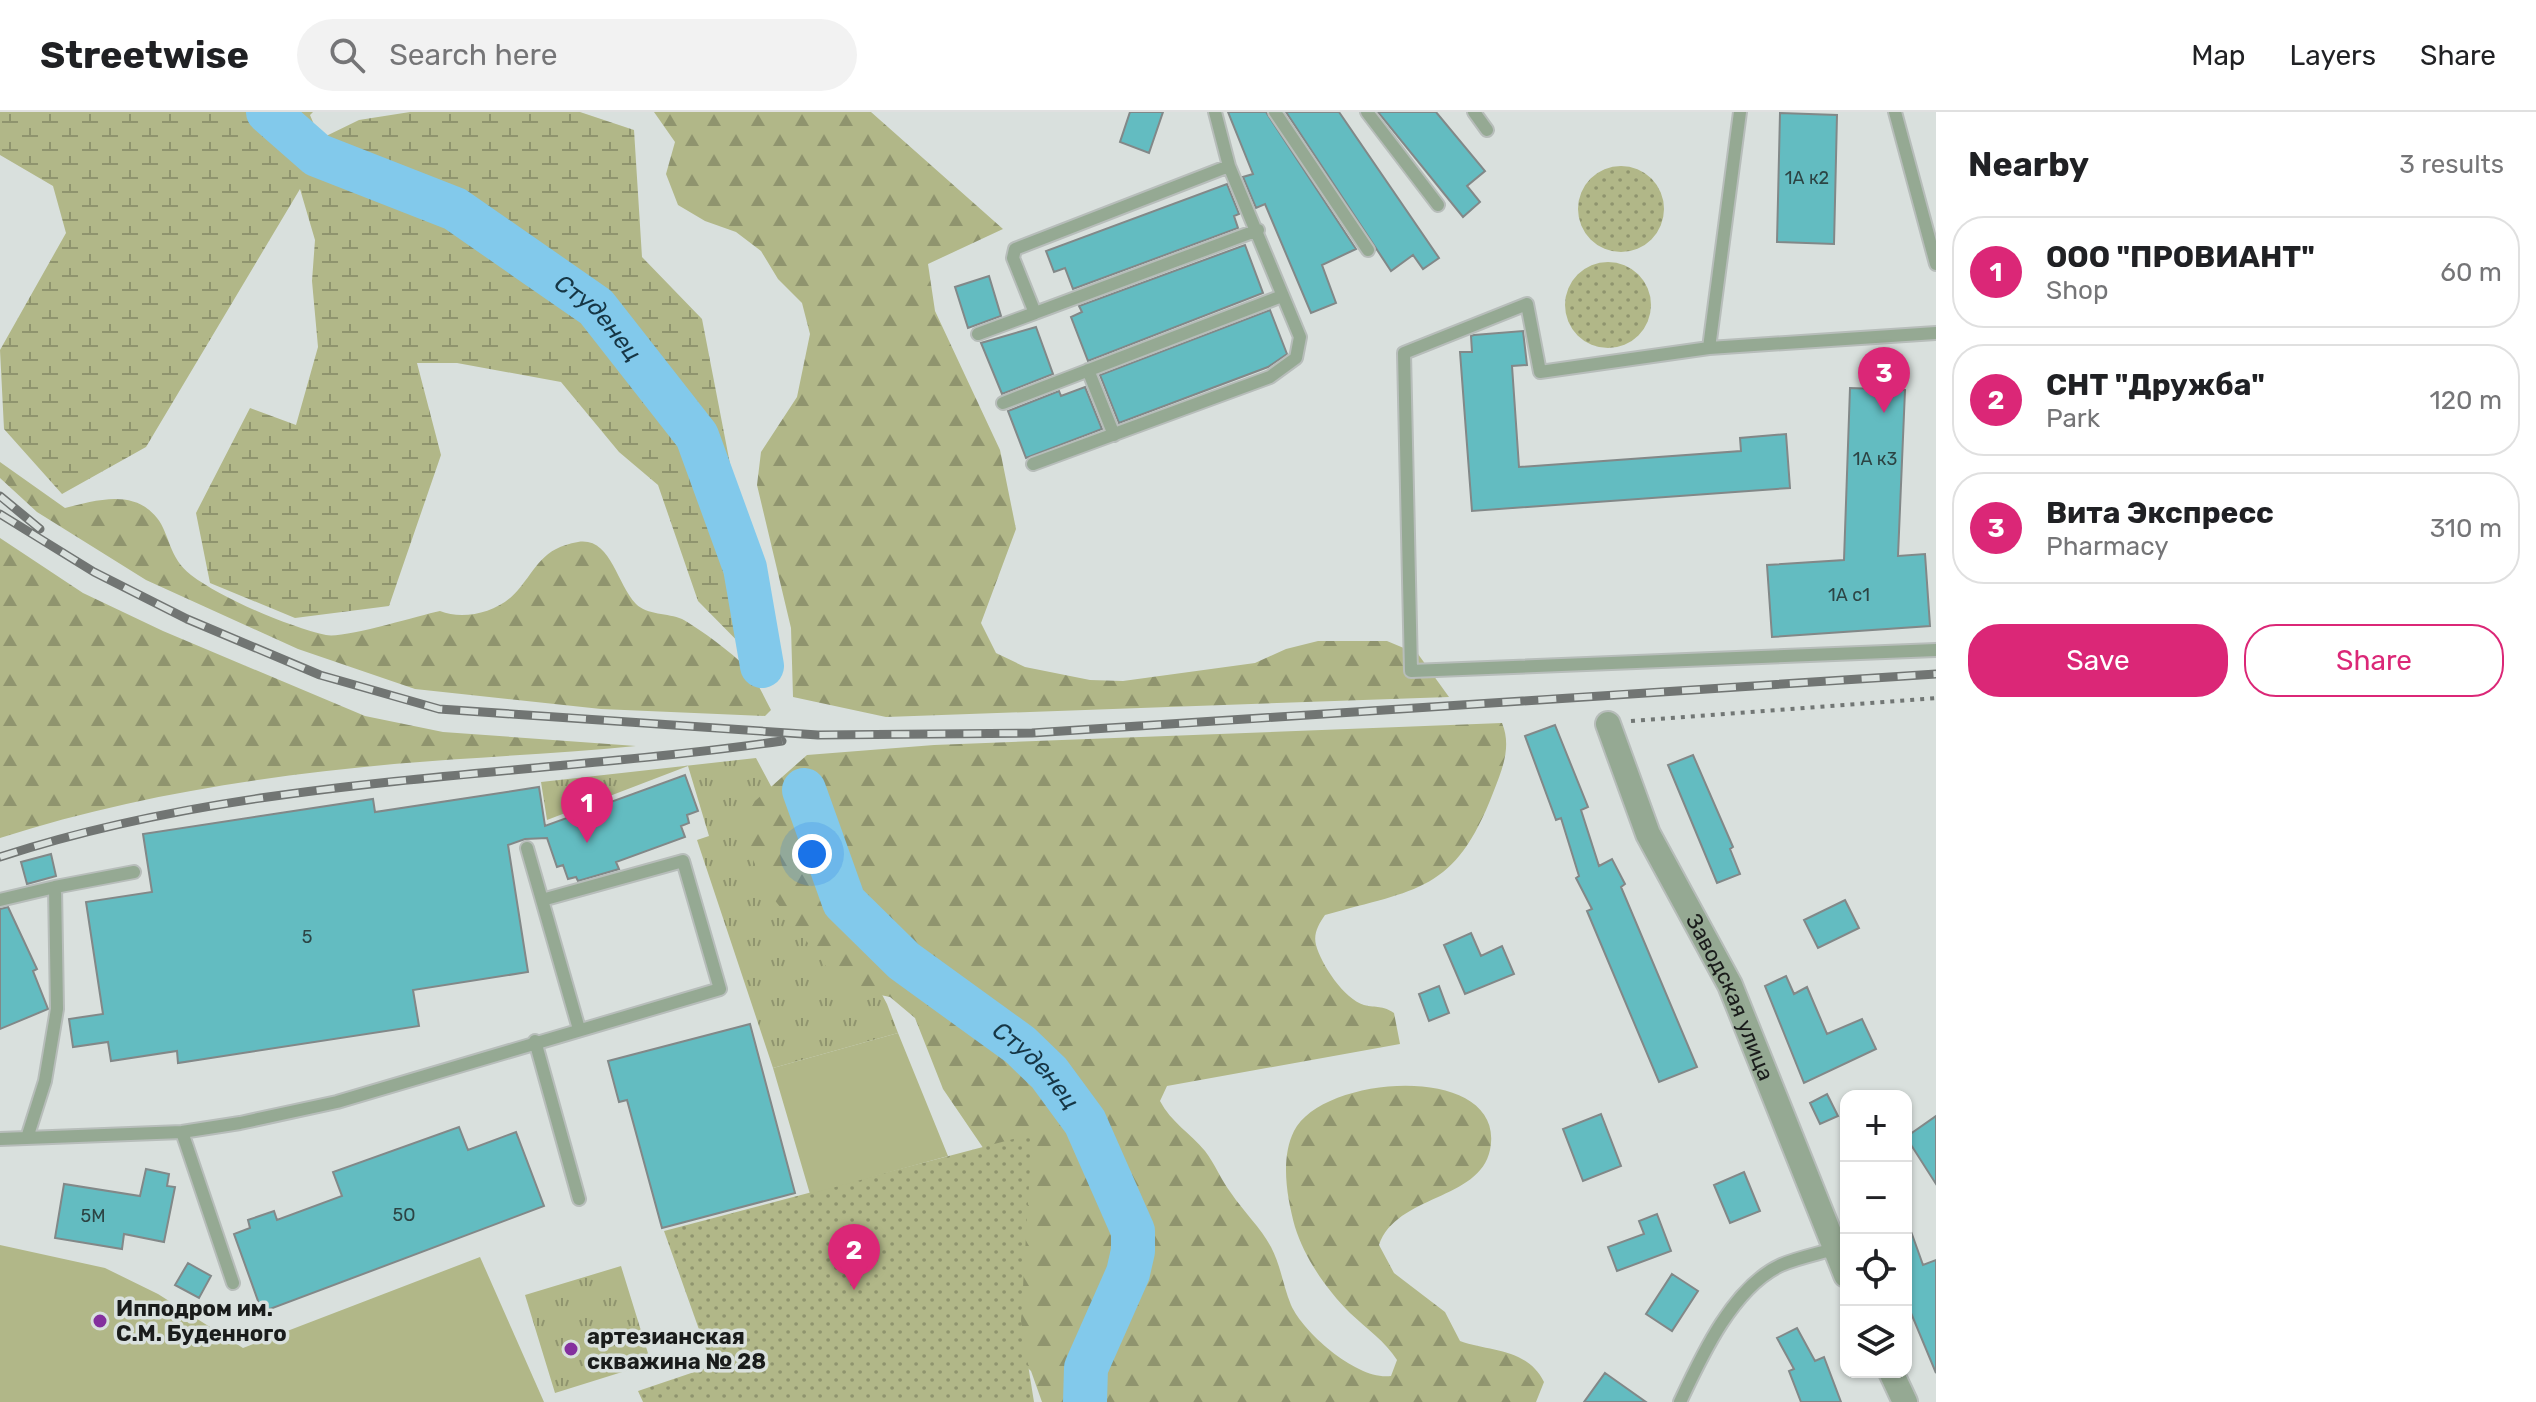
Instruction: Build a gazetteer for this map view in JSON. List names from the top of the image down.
{
  "streets": {
    "street": ["Заводская улица"]
  },
  "water": ["Студенец"],
  "places": ["Ипподром им. С.М. Буденного", "артезианская скважина № 28"],
  "house_numbers": [
    "1А к2",
    "1А к3",
    "1А с1",
    "5",
    "5О",
    "5М"
  ],
  "page": {
    "header": "Streetwise",
    "search": "Search here",
    "nav": ["Map", "Layers", "Share"],
    "heading": ["Nearby", "3 results"],
    "list": [
      {
        "mark": "1",
        "name": "ООО \"ПРОВИАНТ\"",
        "note": "Shop",
        "value": "60 m"
      },
      {
        "mark": "2",
        "name": "СНТ \"Дружба\"",
        "note": "Park",
        "value": "120 m"
      },
      {
        "mark": "3",
        "name": "Вита Экспресс",
        "note": "Pharmacy",
        "value": "310 m"
      }
    ],
    "pins": ["3", "1", "2"],
    "buttons": ["Save", "Share"],
    "map_buttons": ["+", "−"]
  }
}
